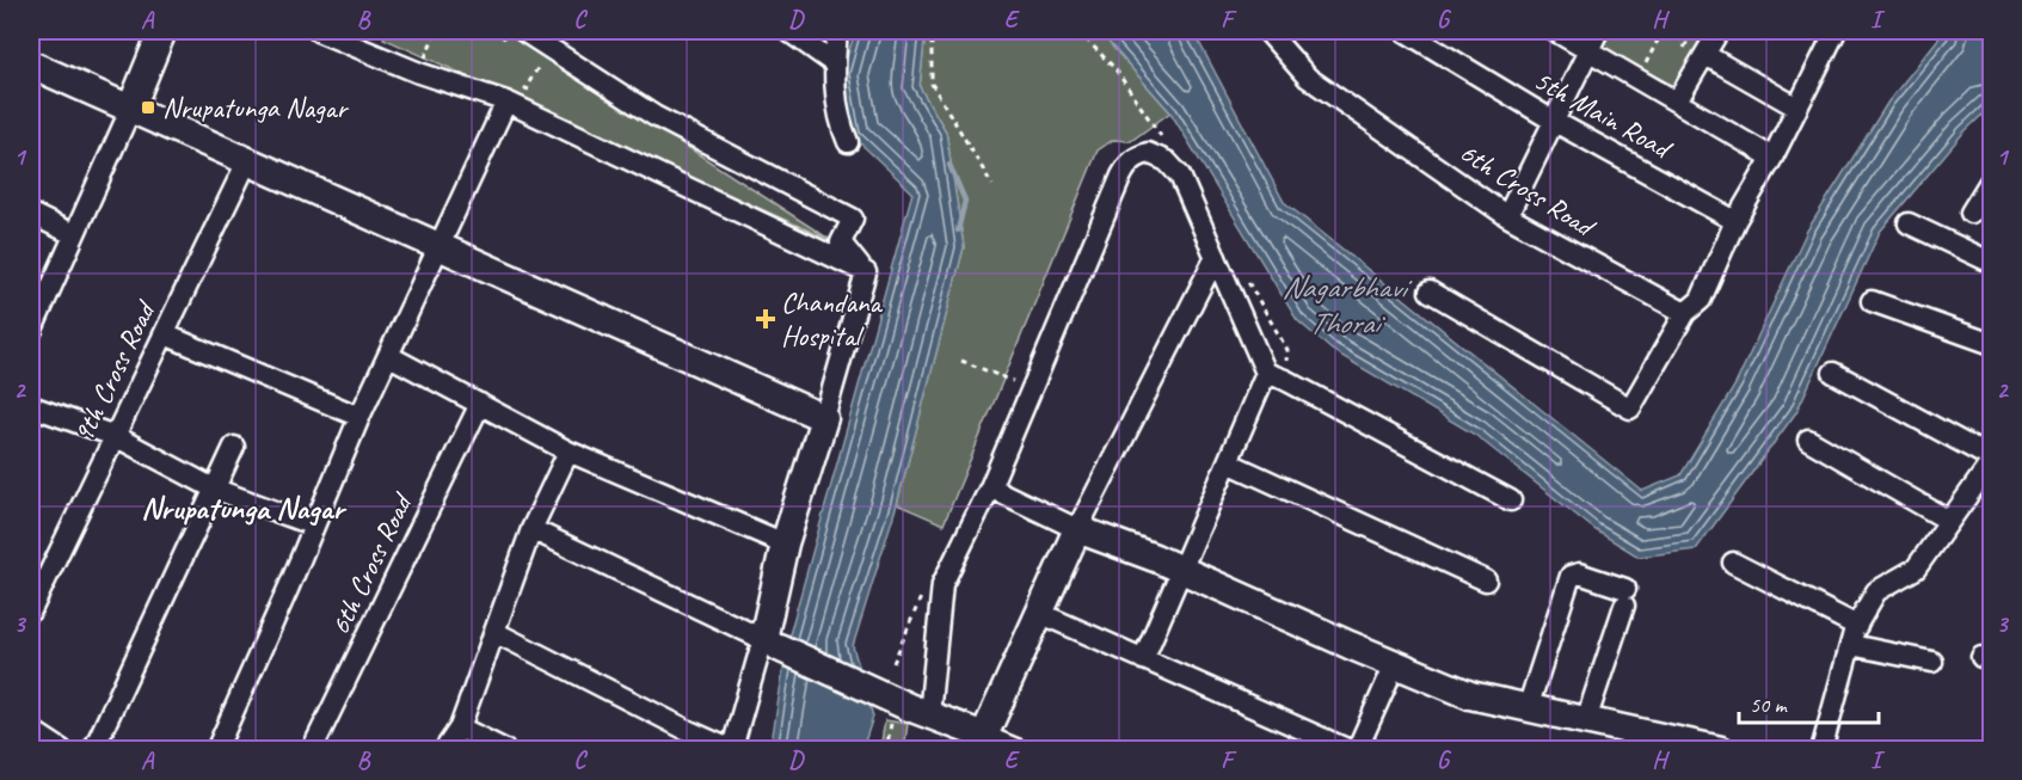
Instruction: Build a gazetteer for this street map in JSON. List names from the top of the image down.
{
  "streets": {
    "street": ["5th Main Road", "6th Cross Road", "9th Cross Road"]
  },
  "districts": ["Nrupatunga Nagar"],
  "water": ["Nagarbhavi Thorai"],
  "places": {
    "transit": ["Nrupatunga Nagar"],
    "health": ["Chandana Hospital"]
  },
  "scale_bar": "50 m",
  "grid": {
    "columns": [
      "A",
      "B",
      "C",
      "D",
      "E",
      "F",
      "G",
      "H",
      "I"
    ],
    "rows": ["1", "2", "3"]
  }
}
